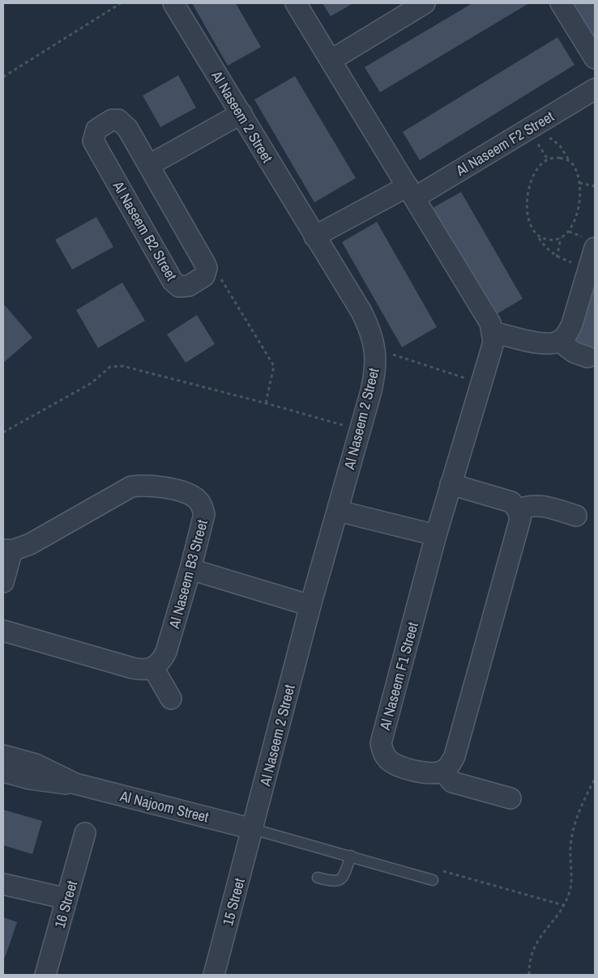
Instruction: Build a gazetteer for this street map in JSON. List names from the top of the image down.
{
  "streets": {
    "street": [
      "Al Naseem 2 Street",
      "Al Naseem F2 Street",
      "Al Naseem B2 Street",
      "Al Naseem B3 Street",
      "Al Naseem F1 Street",
      "Al Najoom Street",
      "15 Street",
      "16 Street"
    ]
  },
  "crossings": [
    ["Al Naseem 2 Street", "Al Naseem F2 Street"],
    ["Al Naseem 2 Street", "Al Najoom Street"],
    ["Al Naseem 2 Street", "15 Street"],
    ["Al Najoom Street", "15 Street"]
  ]
}
